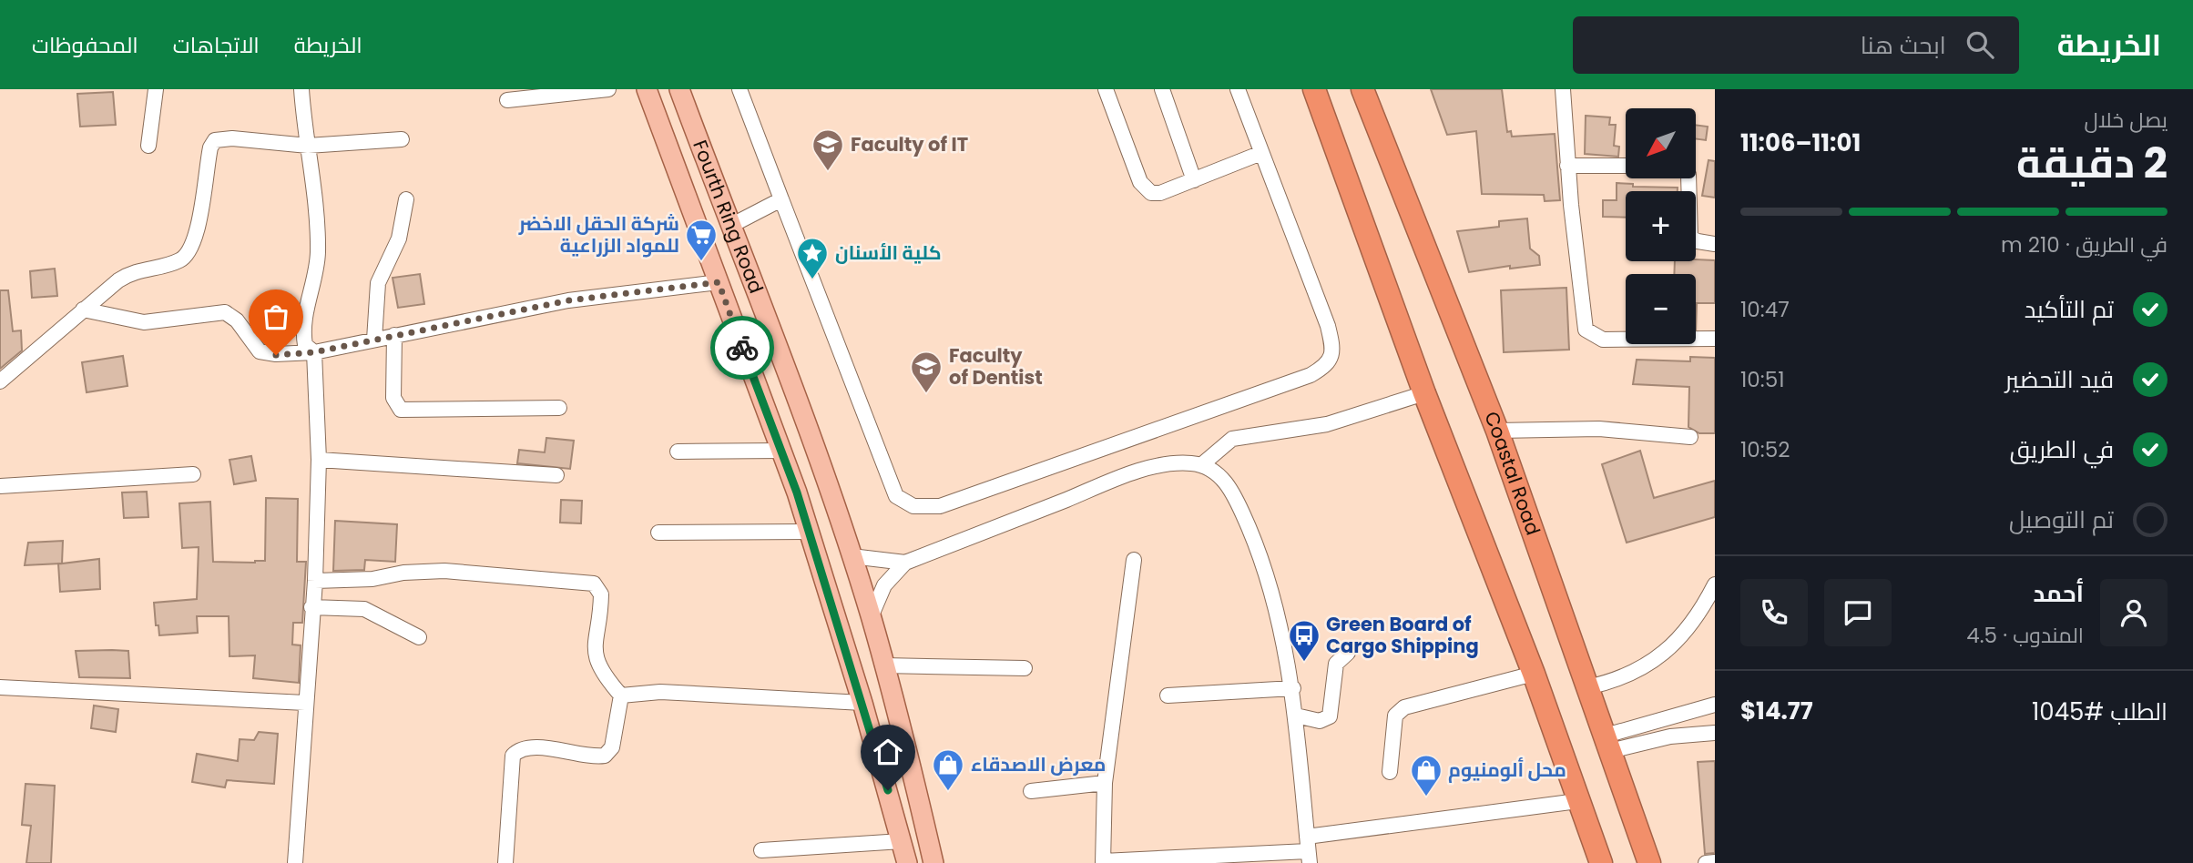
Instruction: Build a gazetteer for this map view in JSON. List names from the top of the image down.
{
  "streets": {
    "highway": ["Coastal Road"],
    "main road": ["Fourth Ring Road"]
  },
  "places": {
    "school or university": ["Faculty of IT", "Faculty of Dentist"],
    "supermarket": ["شركة الحقل الاخضر للمواد الزراعية"],
    "place": ["كلية الأسنان"],
    "bus stop": ["Green Board of Cargo Shipping"],
    "shop": ["معرض الاصدقاء", "محل ألومنيوم"]
  },
  "north": "bottom left",
  "page": {
    "header": "الخريطة",
    "search": "ابحث هنا",
    "nav": ["الخريطة", "الاتجاهات", "المحفوظات"],
    "heading": ["2 دقيقة", "يصل خلال", "11:01–11:06"],
    "panel": [
      "أحمد",
      "المندوب · 4.5",
      "الطلب #1045",
      "$14.77"
    ],
    "map_buttons": ["+", "−"],
    "bar": "في الطريق · 210 m",
    "list": [
      ["تم التأكيد", "10:47"],
      ["قيد التحضير", "10:51"],
      ["في الطريق", "10:52"],
      "تم التوصيل"
    ]
  }
}
